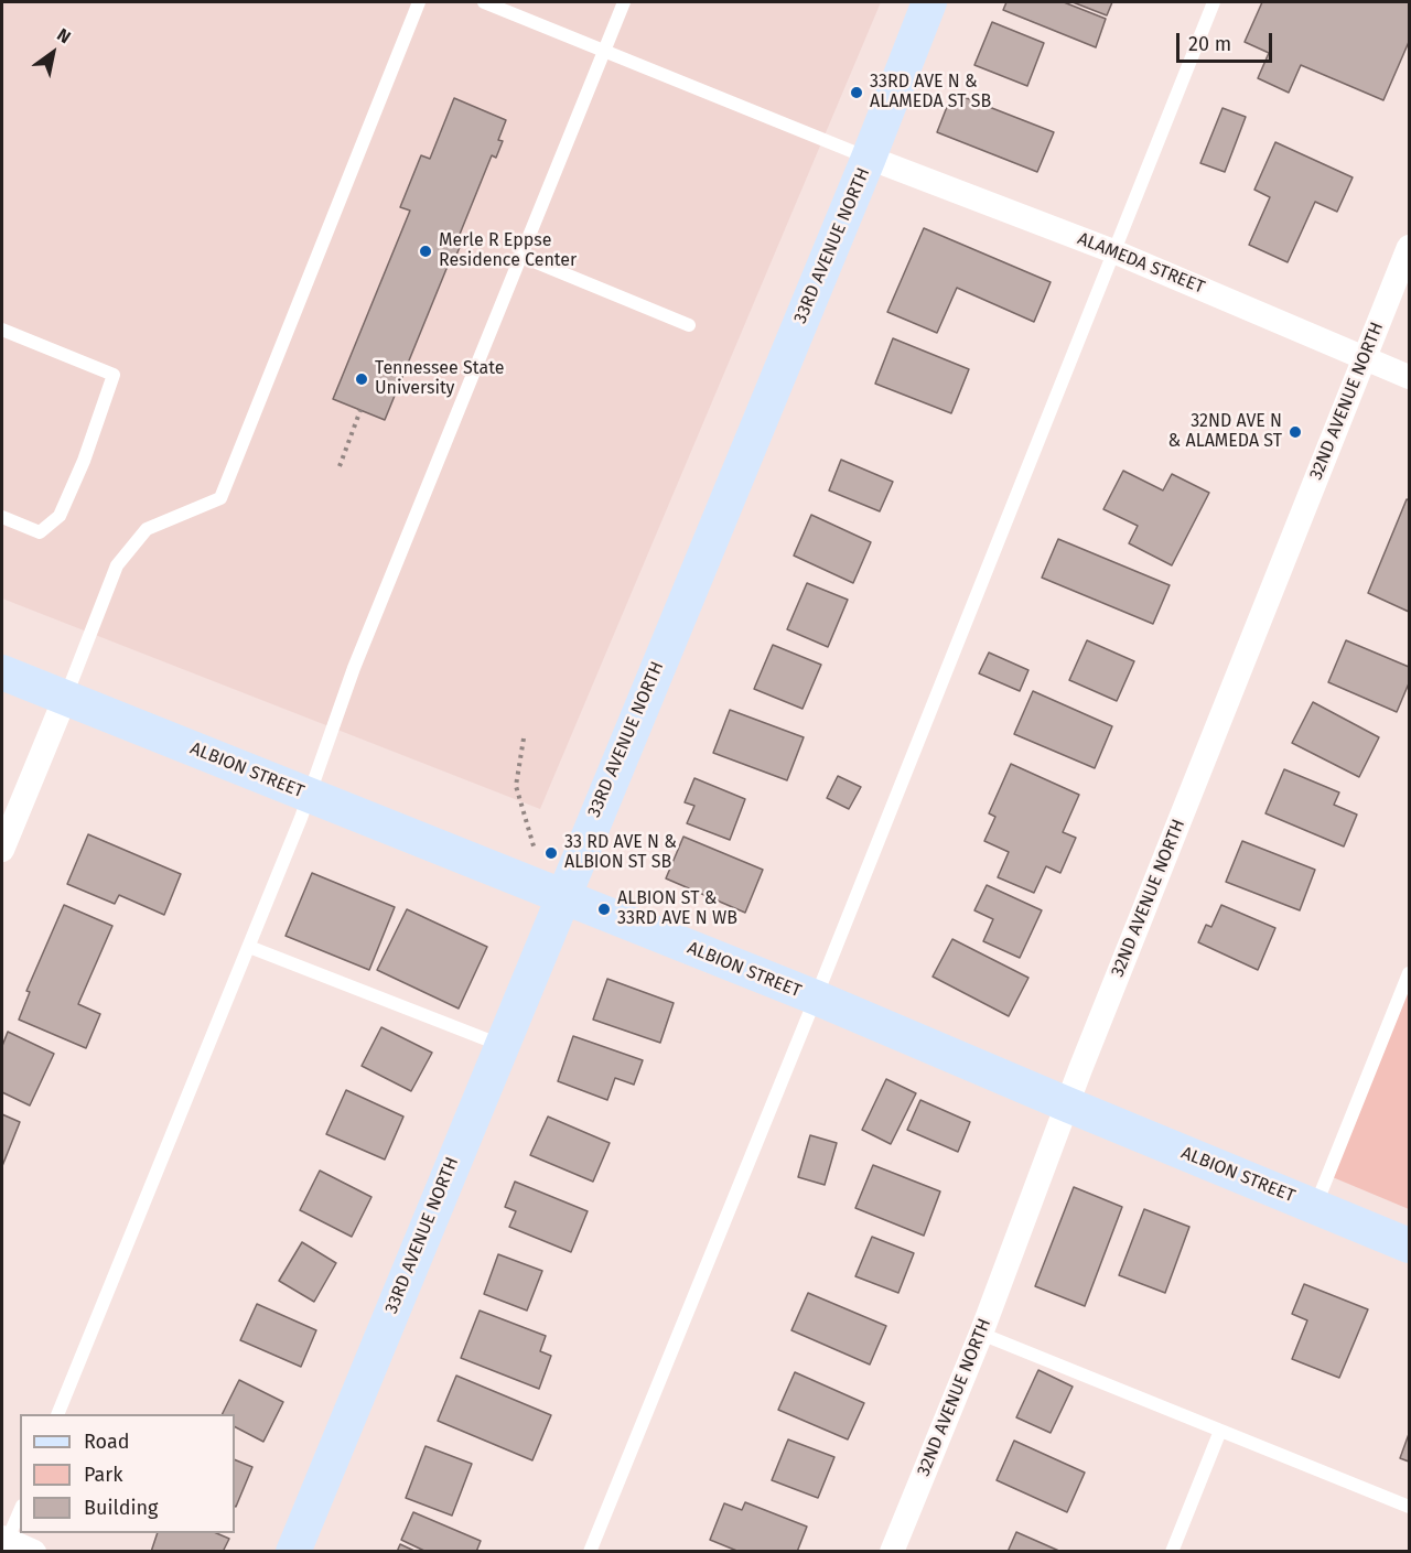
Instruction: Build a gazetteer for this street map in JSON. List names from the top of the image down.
{
  "streets": {
    "street": [
      "33RD AVENUE NORTH",
      "ALAMEDA STREET",
      "32ND AVENUE NORTH",
      "ALBION STREET"
    ]
  },
  "crossings": [
    ["33RD AVENUE NORTH", "ALAMEDA STREET"],
    ["33RD AVENUE NORTH", "ALBION STREET"],
    ["ALAMEDA STREET", "32ND AVENUE NORTH"],
    ["32ND AVENUE NORTH", "ALBION STREET"]
  ],
  "places": [
    "33RD AVE N & ALAMEDA ST SB",
    "Merle R Eppse Residence Center",
    "Tennessee State University",
    "32ND AVE N & ALAMEDA ST",
    "33 RD AVE N & ALBION ST SB",
    "ALBION ST & 33RD AVE N WB"
  ],
  "legend": ["Road", "Park", "Building"],
  "scale_bar": "20 m",
  "north": "top right"
}
